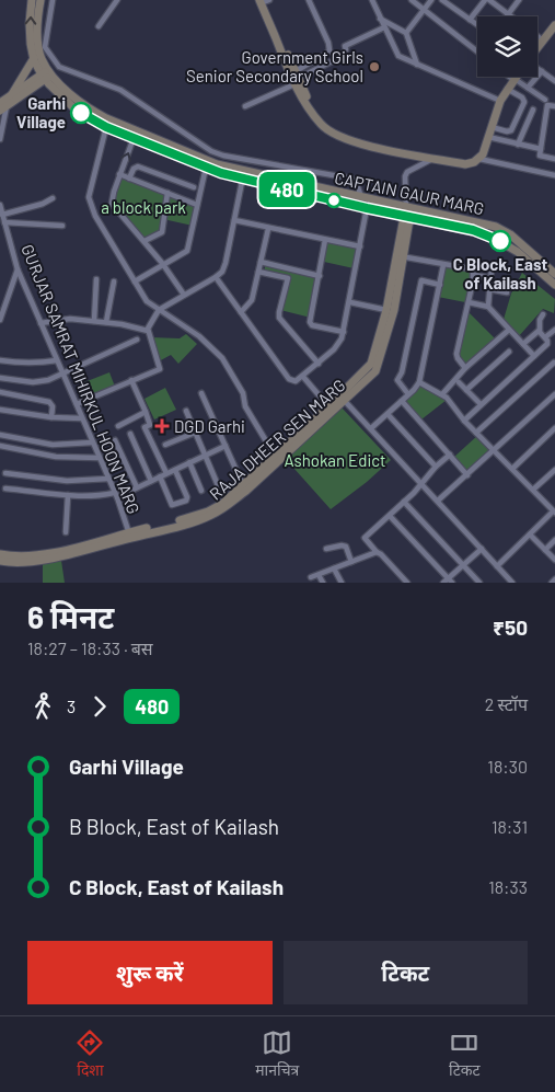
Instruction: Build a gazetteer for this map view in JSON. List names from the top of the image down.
{
  "streets": {
    "street": ["CAPTAIN GAUR MARG", "GURJAR SAMRAT MIHIRKUL HOON MARG", "RAJA DHEER SEN MARG"]
  },
  "crossings": [
    ["CAPTAIN GAUR MARG", "RAJA DHEER SEN MARG"],
    ["GURJAR SAMRAT MIHIRKUL HOON MARG", "RAJA DHEER SEN MARG"]
  ],
  "parks": ["a block park", "Ashokan Edict"],
  "places": {
    "other": ["Government Girls Senior Secondary School", "Garhi Village", "C Block, East of Kailash"],
    "health": ["DGD Garhi"]
  },
  "lines": ["bus line 480"],
  "page": {
    "on_map": "480",
    "heading": ["6 मिनट", "18:27 – 18:33 · बस", "₹50"],
    "legs": ["3", "480", "2 स्टॉप"],
    "list": [
      {
        "name": "Garhi Village",
        "value": "18:30"
      },
      {
        "name": "B Block, East of Kailash",
        "value": "18:31"
      },
      {
        "name": "C Block, East of Kailash",
        "value": "18:33"
      }
    ],
    "buttons": ["शुरू करें", "टिकट"],
    "tabs": ["दिशा", "मानचित्र", "टिकट"]
  }
}
